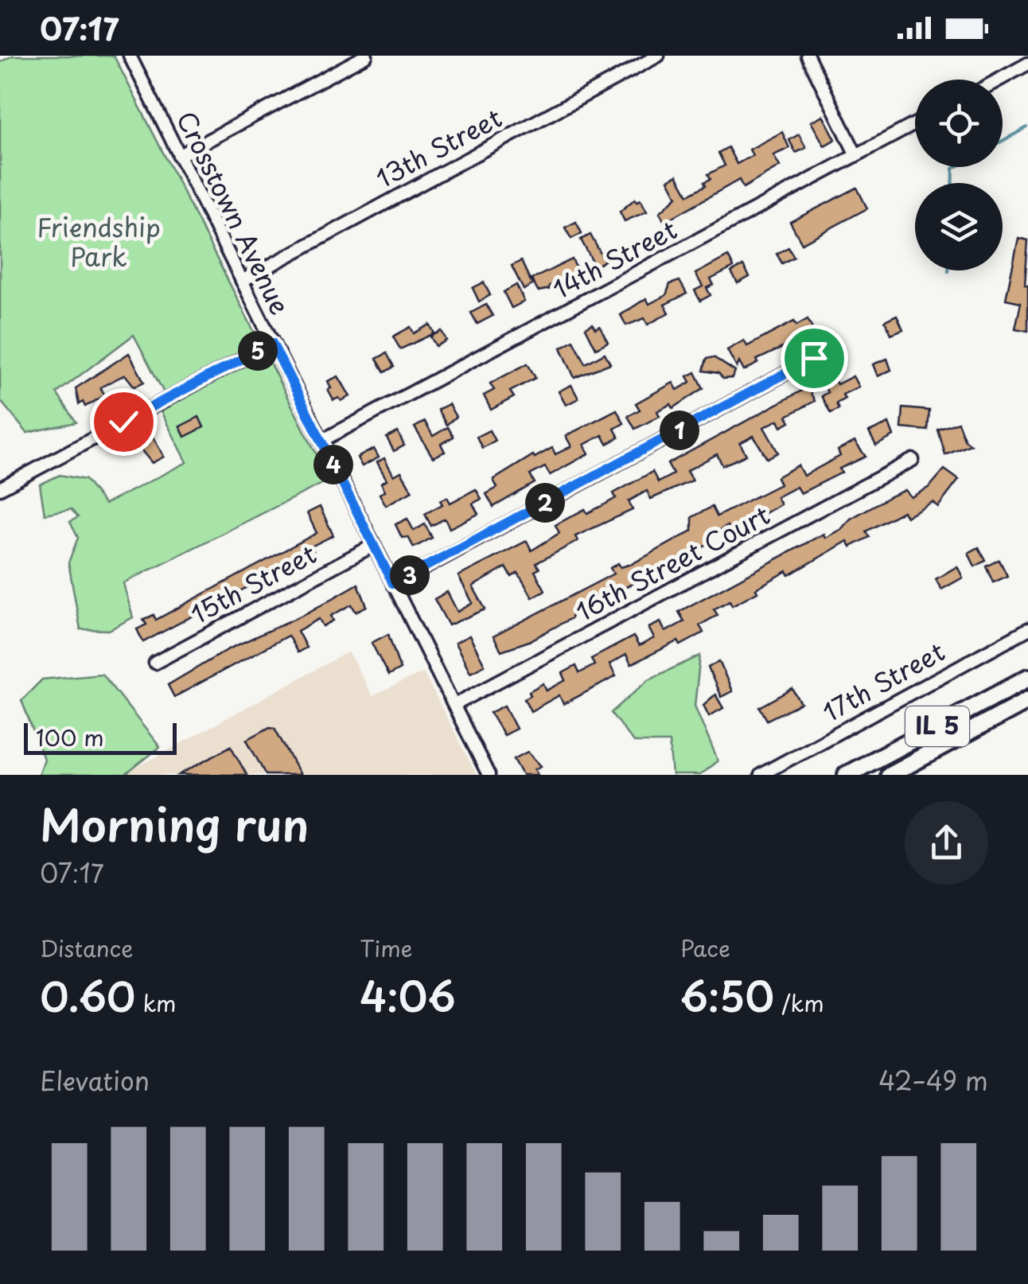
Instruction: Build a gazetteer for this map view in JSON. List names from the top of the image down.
{
  "streets": {
    "highway": ["IL 5"],
    "street": [
      "13th Street",
      "Crosstown Avenue",
      "14th Street",
      "16th Street Court",
      "15th Street",
      "17th Street"
    ]
  },
  "crossings": [
    ["13th Street", "Crosstown Avenue"],
    ["Crosstown Avenue", "14th Street"],
    ["Crosstown Avenue", "16th Street Court"],
    ["Crosstown Avenue", "15th Street"]
  ],
  "parks": ["Friendship Park"],
  "scale_bar": "100 m",
  "page": {
    "status": "07:17",
    "pins": [
      "5",
      "1",
      "4",
      "2",
      "3"
    ],
    "scale": "100 m",
    "heading": ["Morning run", "07:17"],
    "stats": [
      ["Distance", "0.60 km"],
      ["Time", "4:06"],
      ["Pace", "6:50 /km"]
    ],
    "chart": ["Elevation", "42–49 m"]
  }
}
